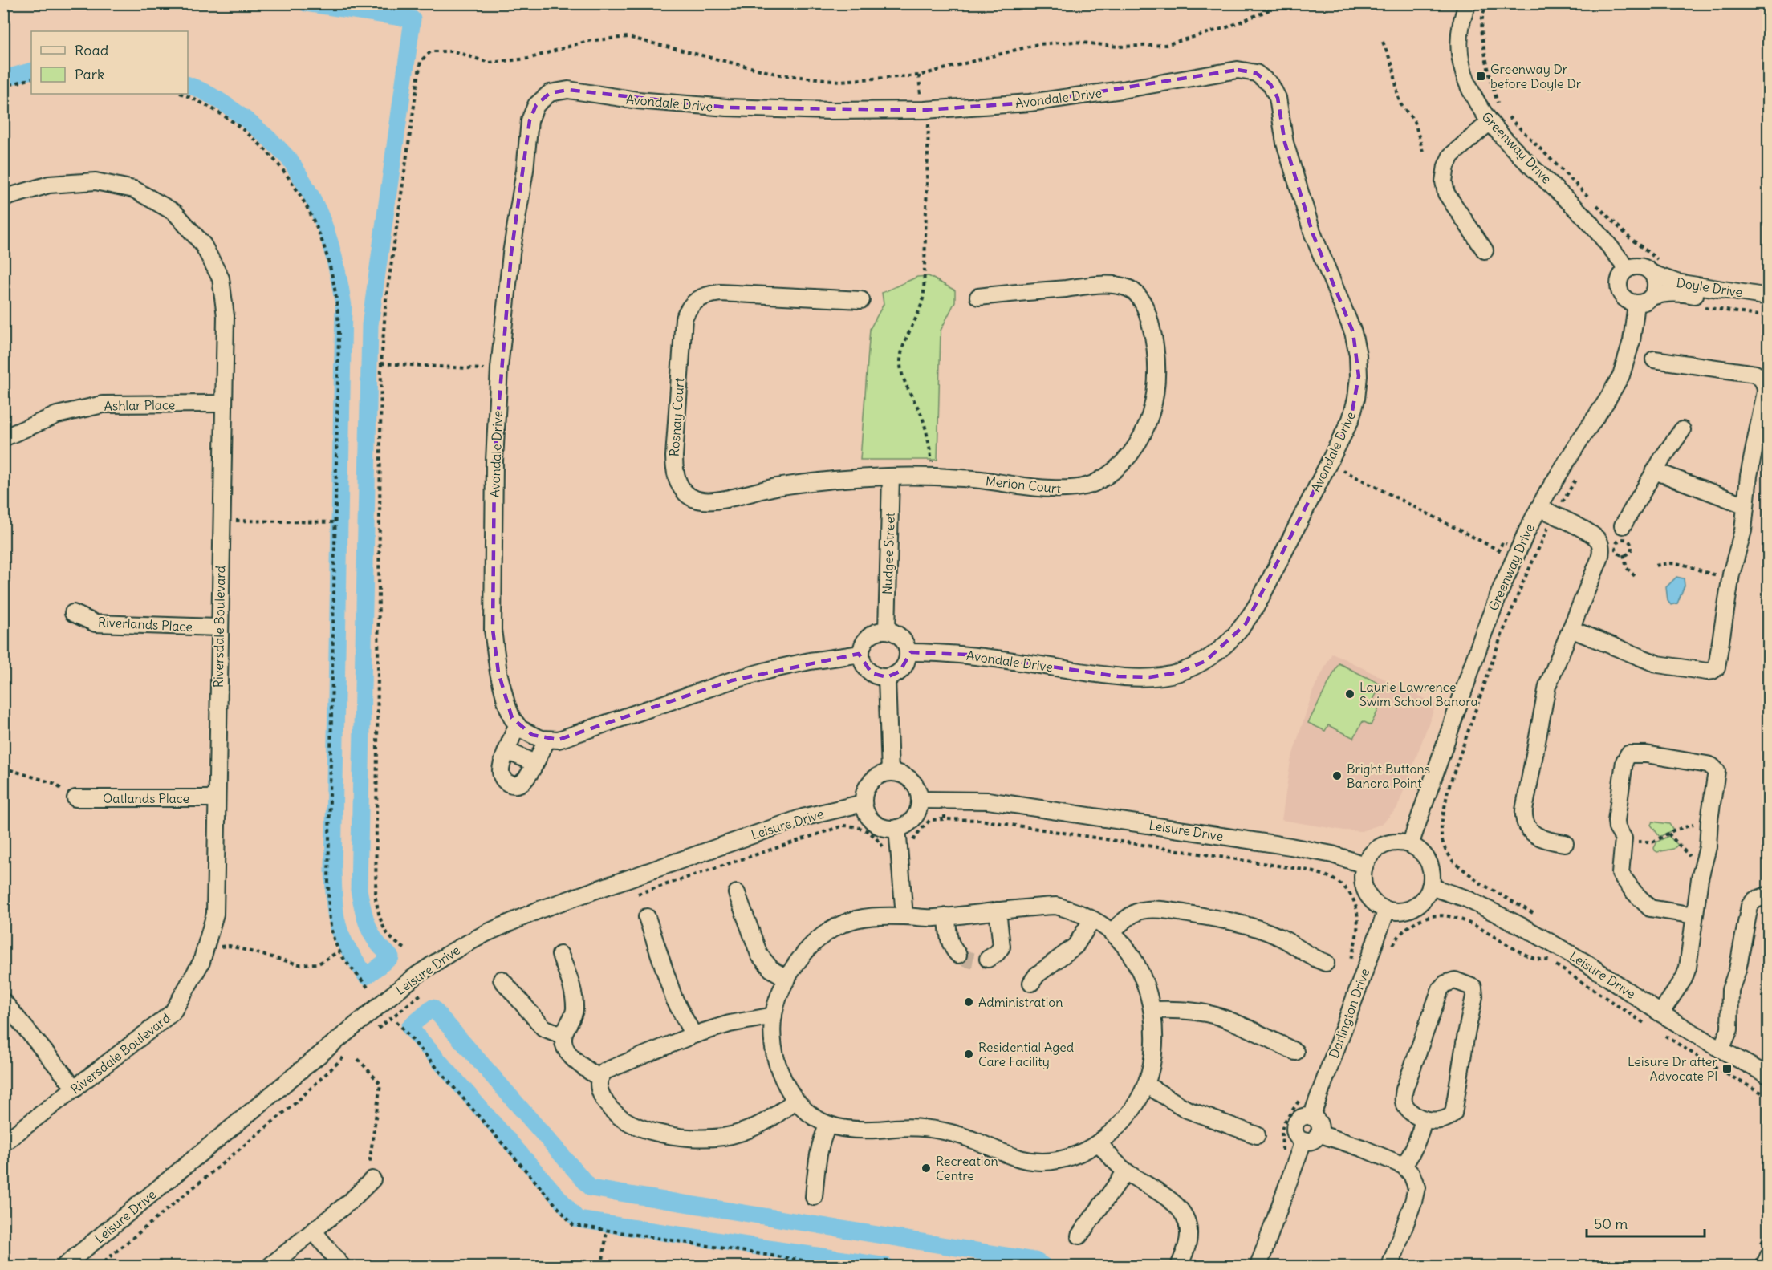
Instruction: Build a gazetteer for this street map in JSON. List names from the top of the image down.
{
  "streets": {
    "street": [
      "Avondale Drive",
      "Greenway Drive",
      "Doyle Drive",
      "Ashlar Place",
      "Rosnay Court",
      "Merion Court",
      "Nudgee Street",
      "Riverlands Place",
      "Riversdale Boulevard",
      "Oatlands Place",
      "Leisure Drive",
      "Darlington Drive"
    ]
  },
  "crossings": [
    ["Avondale Drive", "Nudgee Street"],
    ["Greenway Drive", "Doyle Drive"],
    ["Greenway Drive", "Leisure Drive"],
    ["Greenway Drive", "Darlington Drive"],
    ["Ashlar Place", "Riversdale Boulevard"],
    ["Rosnay Court", "Merion Court"],
    ["Rosnay Court", "Nudgee Street"],
    ["Merion Court", "Nudgee Street"],
    ["Riverlands Place", "Riversdale Boulevard"],
    ["Riversdale Boulevard", "Oatlands Place"],
    ["Leisure Drive", "Darlington Drive"]
  ],
  "places": {
    "transit": ["Greenway Dr before Doyle Dr", "Leisure Dr after Advocate Pl"],
    "other": [
      "Laurie Lawrence Swim School Banora",
      "Bright Buttons Banora Point",
      "Administration",
      "Residential Aged Care Facility",
      "Recreation Centre"
    ]
  },
  "legend": ["Road", "Park"],
  "scale_bar": "50 m"
}
